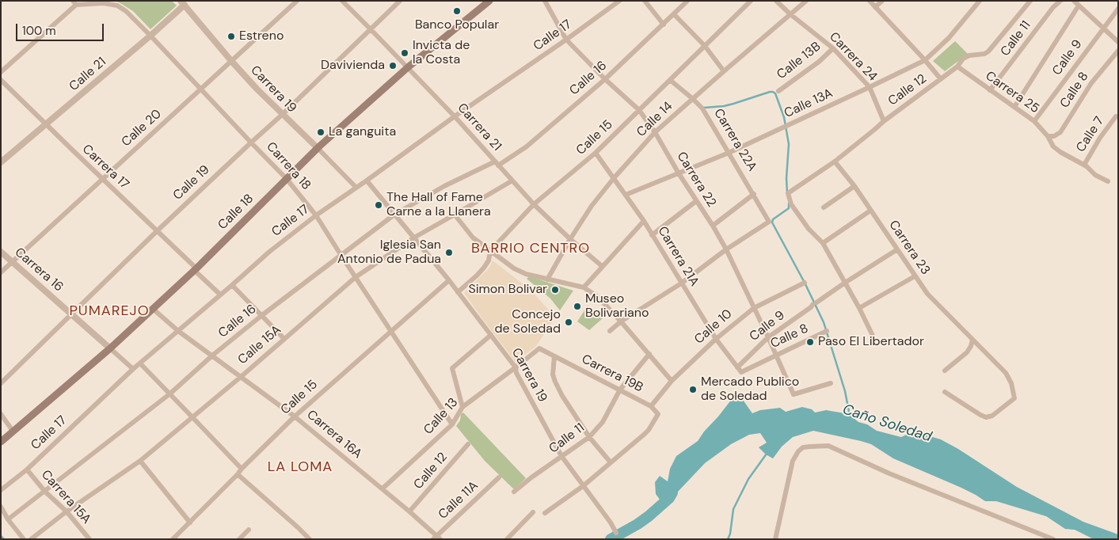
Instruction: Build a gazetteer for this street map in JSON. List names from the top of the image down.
{
  "streets": {
    "main road": ["Calle 18"],
    "street": [
      "Calle 17",
      "Calle 11",
      "Carrera 24",
      "Calle 9",
      "Calle 13B",
      "Calle 21",
      "Calle 16",
      "Carrera 19",
      "Calle 12",
      "Calle 8",
      "Carrera 25",
      "Calle 13A",
      "Calle 14",
      "Carrera 21",
      "Calle 20",
      "Calle 7",
      "Calle 15",
      "Carrera 22A",
      "Carrera 18",
      "Carrera 17",
      "Carrera 22",
      "Calle 19",
      "Carrera 23",
      "Carrera 21A",
      "Carrera 16",
      "Calle 10",
      "Calle 15A",
      "Carrera 19B",
      "Calle 13",
      "Carrera 16A",
      "Carrera 15A",
      "Calle 11A"
    ]
  },
  "crossings": [
    ["Calle 17", "Carrera 19"],
    ["Calle 17", "Carrera 21"],
    ["Calle 17", "Carrera 18"],
    ["Calle 17", "Carrera 17"],
    ["Calle 17", "Carrera 22"],
    ["Calle 17", "Carrera 16"],
    ["Calle 17", "Carrera 16A"],
    ["Calle 17", "Carrera 15A"],
    ["Calle 11", "Carrera 19"],
    ["Calle 11", "Carrera 25"],
    ["Calle 11", "Carrera 19B"],
    ["Carrera 24", "Calle 13B"],
    ["Carrera 24", "Calle 12"],
    ["Carrera 24", "Calle 13A"],
    ["Carrera 24", "Calle 14"],
    ["Calle 9", "Carrera 25"],
    ["Calle 9", "Carrera 22"],
    ["Calle 9", "Carrera 23"],
    ["Calle 9", "Carrera 21A"],
    ["Calle 21", "Carrera 19"],
    ["Calle 21", "Carrera 18"],
    ["Calle 21", "Carrera 17"],
    ["Calle 16", "Carrera 19"],
    ["Calle 16", "Carrera 21"],
    ["Calle 16", "Carrera 18"],
    ["Calle 16", "Carrera 22"],
    ["Calle 16", "Carrera 16A"],
    ["Calle 16", "Carrera 15A"],
    ["Carrera 19", "Calle 20"],
    ["Carrera 19", "Calle 15"],
    ["Carrera 19", "Calle 19"],
    ["Carrera 19", "Calle 18"],
    ["Carrera 19", "Calle 15A"],
    ["Carrera 19", "Calle 13"],
    ["Calle 12", "Carrera 25"],
    ["Calle 12", "Carrera 23"],
    ["Calle 12", "Carrera 16A"],
    ["Calle 8", "Carrera 25"],
    ["Calle 8", "Carrera 22"],
    ["Calle 8", "Carrera 21A"],
    ["Carrera 25", "Calle 7"],
    ["Calle 13A", "Carrera 22A"],
    ["Calle 13A", "Carrera 22"],
    ["Calle 13A", "Carrera 21A"],
    ["Calle 14", "Carrera 21"],
    ["Calle 14", "Carrera 22A"],
    ["Calle 14", "Carrera 22"],
    ["Calle 14", "Carrera 21A"],
    ["Carrera 21", "Calle 15"],
    ["Carrera 21", "Calle 19"],
    ["Carrera 21", "Calle 18"],
    ["Carrera 21", "Calle 15A"],
    ["Calle 20", "Carrera 18"],
    ["Calle 20", "Carrera 17"],
    ["Calle 20", "Carrera 16"],
    ["Calle 15", "Carrera 22A"],
    ["Calle 15", "Carrera 18"],
    ["Calle 15", "Carrera 22"],
    ["Calle 15", "Carrera 21A"],
    ["Calle 15", "Carrera 16A"],
    ["Carrera 22A", "Carrera 22"],
    ["Carrera 18", "Calle 19"],
    ["Carrera 18", "Calle 18"],
    ["Carrera 18", "Calle 15A"],
    ["Carrera 18", "Calle 13"],
    ["Carrera 17", "Calle 19"],
    ["Carrera 17", "Calle 18"],
    ["Carrera 22", "Calle 10"],
    ["Calle 19", "Carrera 16"],
    ["Calle 18", "Carrera 16"],
    ["Calle 18", "Carrera 16A"],
    ["Carrera 21A", "Calle 10"],
    ["Calle 10", "Carrera 19B"],
    ["Calle 15A", "Carrera 16A"],
    ["Calle 15A", "Carrera 15A"],
    ["Carrera 19B", "Calle 13"],
    ["Calle 13", "Carrera 16A"],
    ["Carrera 16A", "Calle 11A"]
  ],
  "districts": ["BARRIO CENTRO", "PUMAREJO", "LA LOMA"],
  "water": ["Caño Soledad"],
  "places": [
    "Banco Popular",
    "Estreno",
    "Invicta de la Costa",
    "Davivienda",
    "La ganguita",
    "The Hall of Fame Carne a la Llanera",
    "Iglesia San Antonio de Padua",
    "Simon Bolivar",
    "Museo Bolivariano",
    "Concejo de Soledad",
    "Paso El Libertador",
    "Mercado Publico de Soledad"
  ],
  "scale_bar": "100 m"
}
